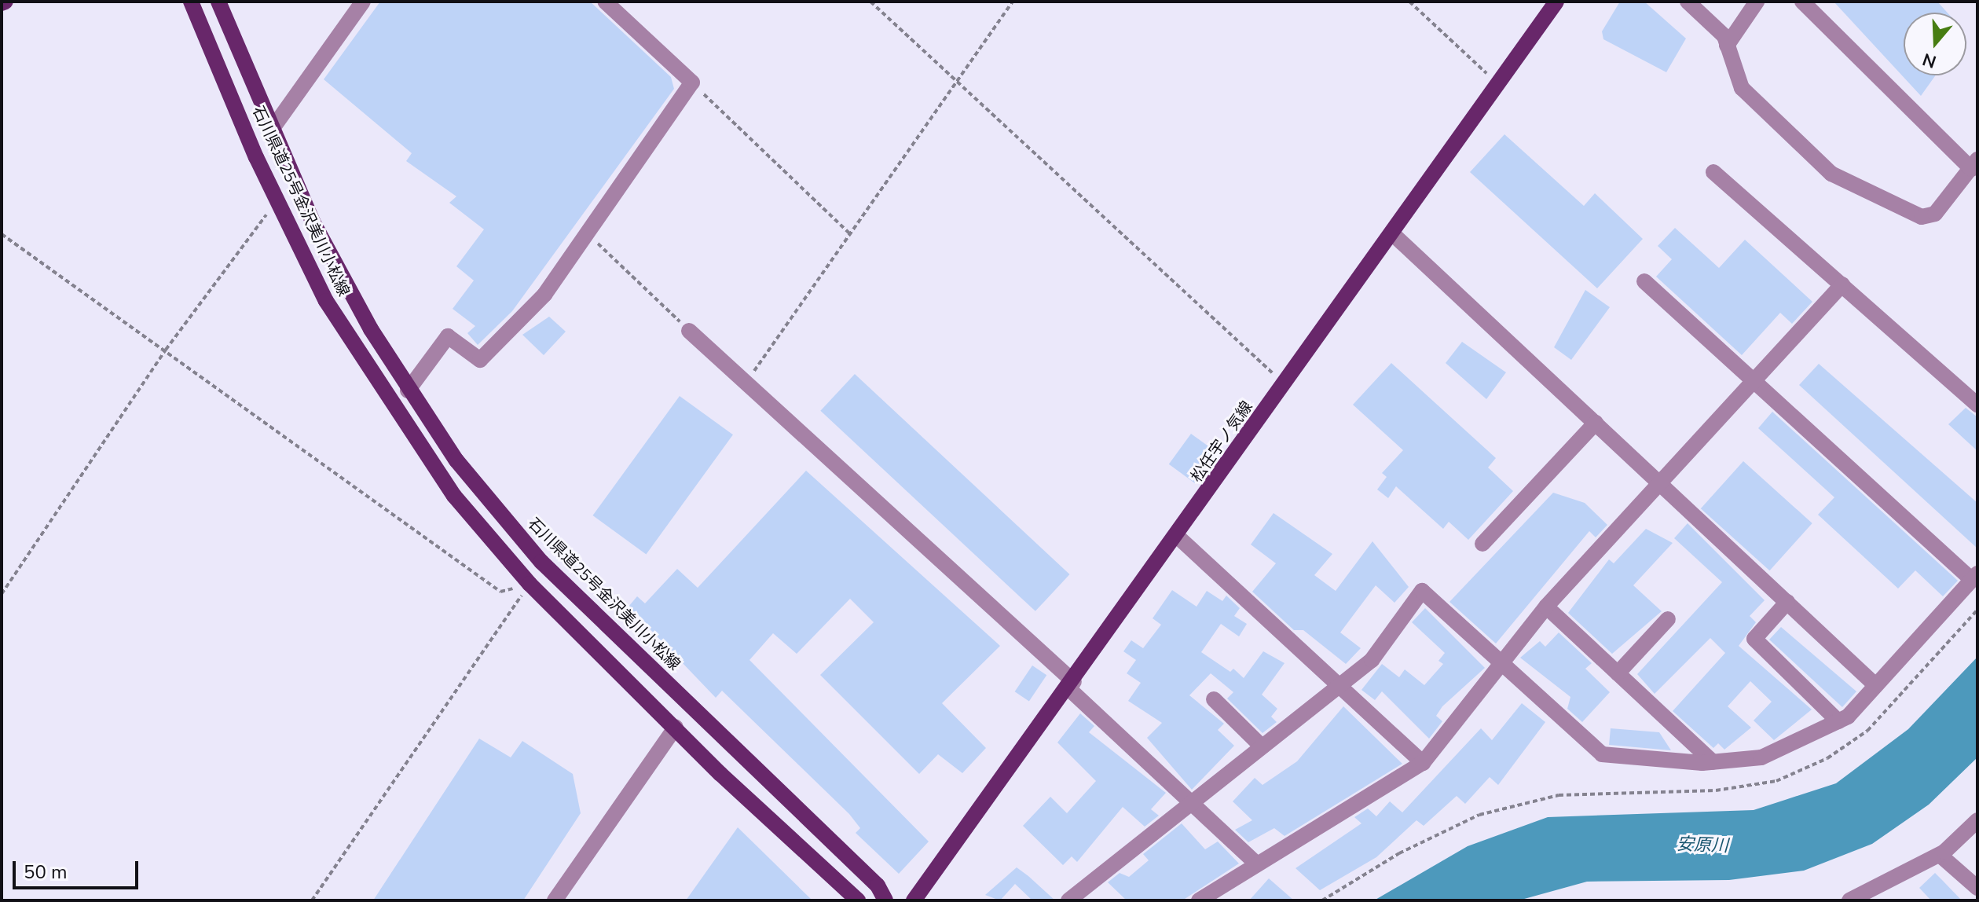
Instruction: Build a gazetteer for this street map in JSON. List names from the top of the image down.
{
  "streets": {
    "main road": ["石川県道25号金沢美川小松線", "松任宇ノ気線"]
  },
  "water": ["安原川"],
  "scale_bar": "50 m",
  "north": "bottom"
}
